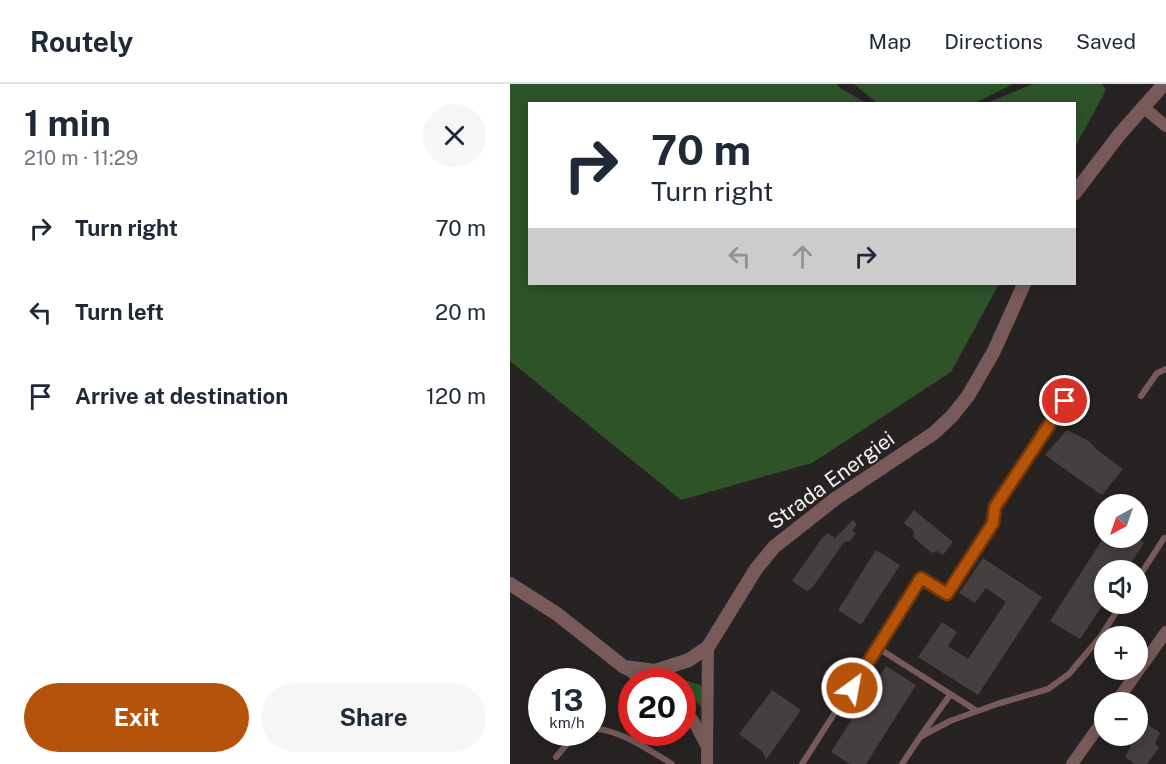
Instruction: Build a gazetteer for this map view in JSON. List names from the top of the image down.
{
  "streets": {
    "street": ["Strada Energiei"]
  },
  "north": "bottom left",
  "page": {
    "header": "Routely",
    "nav": ["Map", "Directions", "Saved"],
    "heading": ["1 min", "210 m · 11:29"],
    "turn": ["70 m", "Turn right"],
    "list": [
      {
        "name": "Turn right",
        "value": "70 m"
      },
      {
        "name": "Turn left",
        "value": "20 m"
      },
      {
        "name": "Arrive at destination",
        "value": "120 m"
      }
    ],
    "map_buttons": ["+", "−"],
    "speed": "13 km/h",
    "limit": "20",
    "buttons": ["Exit", "Share"]
  }
}
